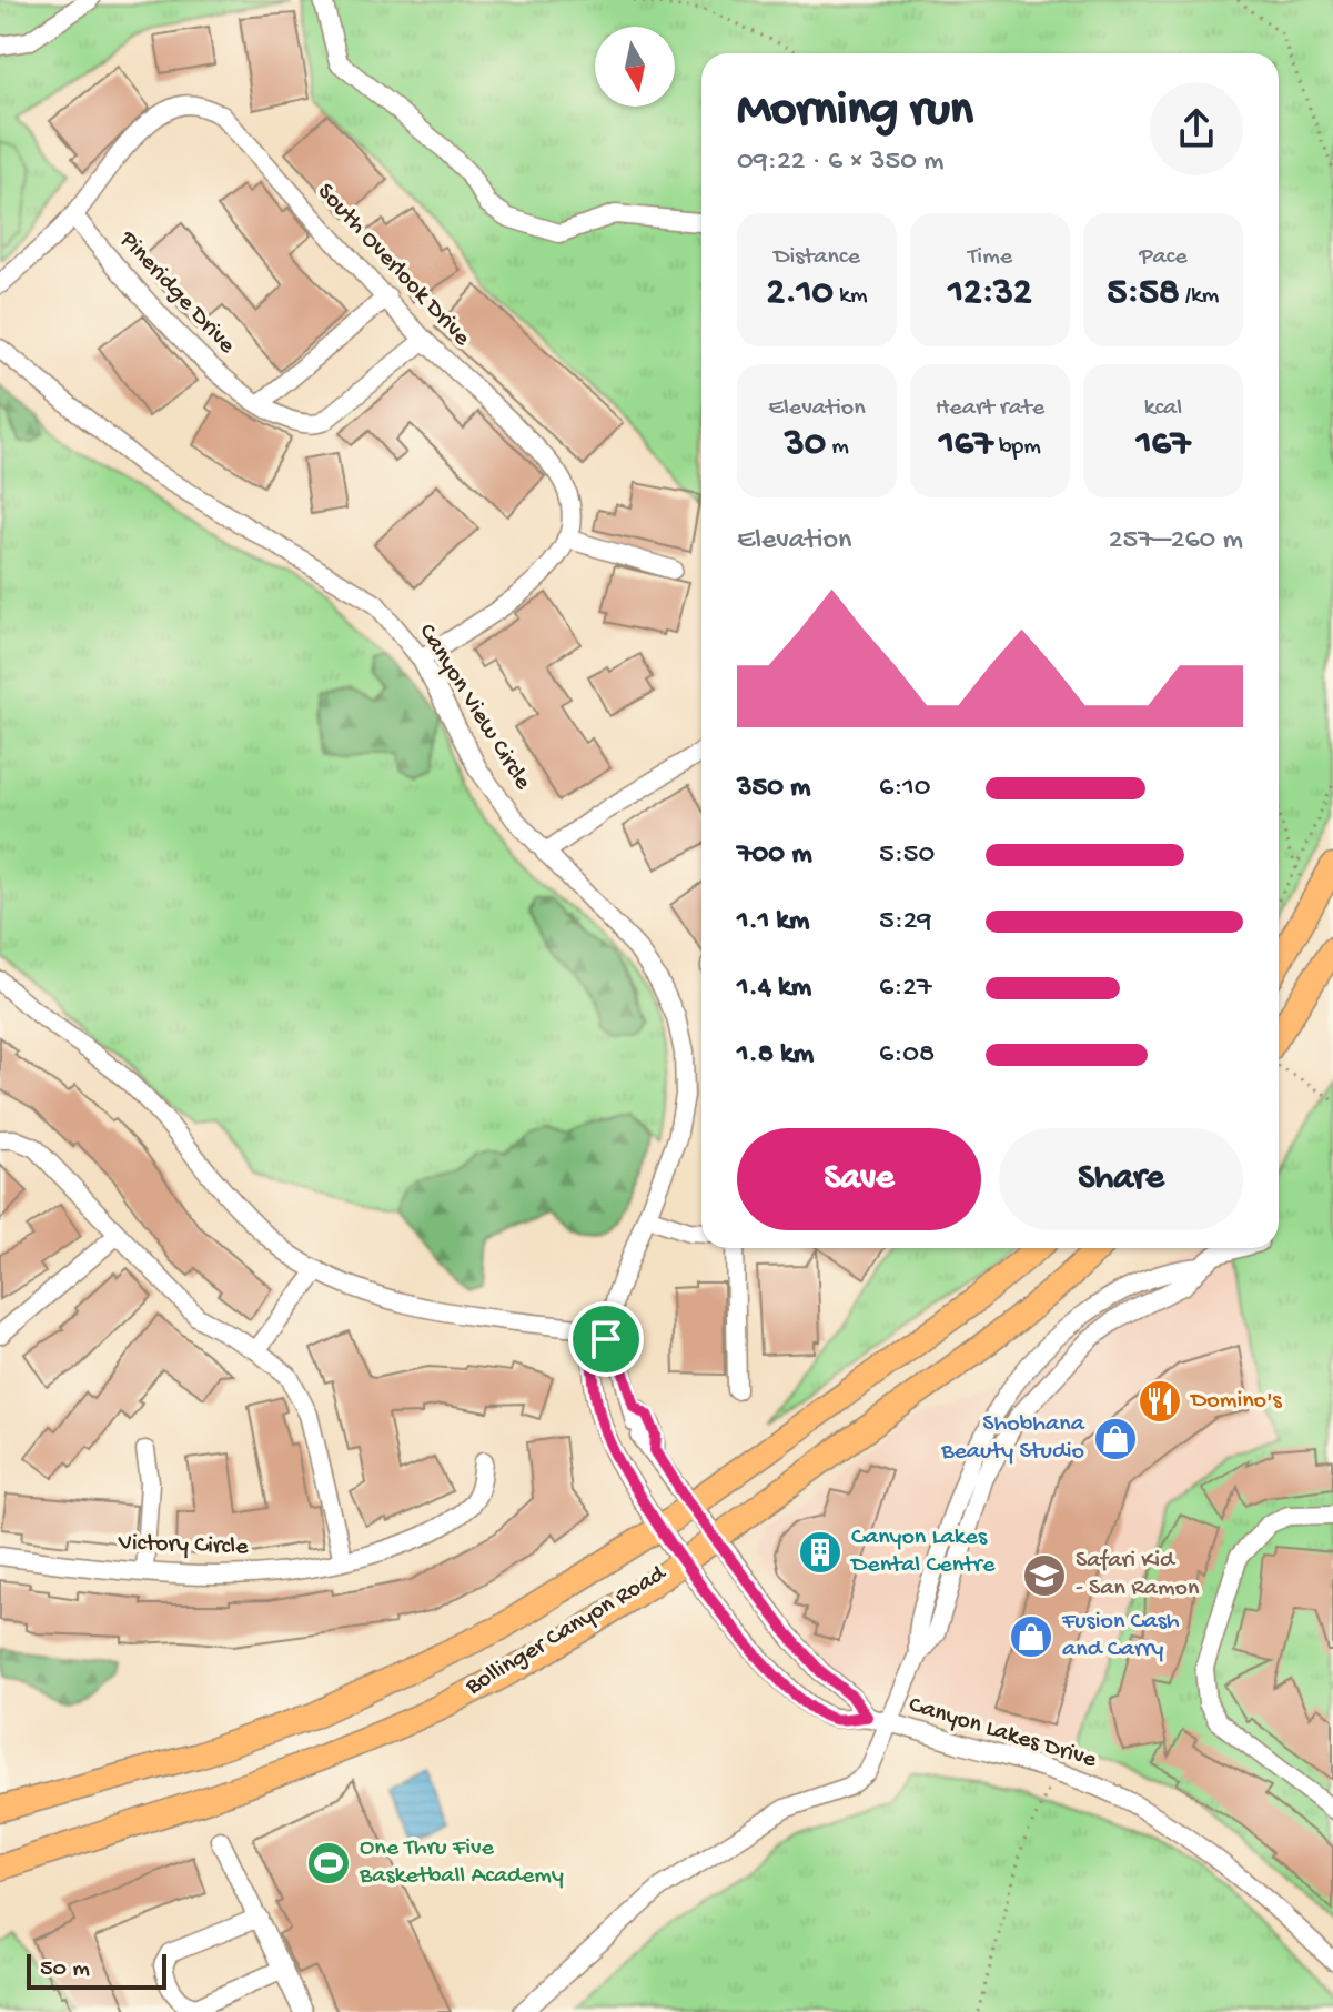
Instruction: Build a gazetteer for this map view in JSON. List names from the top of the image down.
{
  "streets": {
    "main road": ["Bollinger Canyon Road"],
    "street": [
      "South Overlook Drive",
      "Pineridge Drive",
      "Canyon View Circle",
      "Victory Circle",
      "Canyon Lakes Drive"
    ]
  },
  "crossings": [
    ["South Overlook Drive", "Pineridge Drive"],
    ["South Overlook Drive", "Canyon View Circle"],
    ["Canyon View Circle", "Bollinger Canyon Road"],
    ["Canyon View Circle", "Canyon Lakes Drive"],
    ["Bollinger Canyon Road", "Canyon Lakes Drive"]
  ],
  "places": {
    "restaurant": ["Domino's"],
    "shop": ["Shobhana Beauty Studio", "Fusion Cash and Carry"],
    "building": ["Canyon Lakes Dental Centre"],
    "school or university": ["Safari Kid - San Ramon"],
    "sports": ["One Thru Five Basketball Academy"]
  },
  "scale_bar": "50 m",
  "north": "bottom",
  "page": {
    "heading": ["Morning run", "09:22 · 6 × 350 m"],
    "stats": [
      ["Distance", "2.10 km"],
      ["Time", "12:32"],
      ["Pace", "5:58 /km"],
      ["Elevation", "30 m"],
      ["Heart rate", "167 bpm"],
      ["kcal", "167"]
    ],
    "chart": ["Elevation", "257–260 m"],
    "list": [
      {
        "name": "350 m",
        "note": "6:10"
      },
      {
        "name": "700 m",
        "note": "5:50"
      },
      {
        "name": "1.1 km",
        "note": "5:29"
      },
      {
        "name": "1.4 km",
        "note": "6:27"
      },
      {
        "name": "1.8 km",
        "note": "6:08"
      }
    ],
    "buttons": ["Save", "Share"],
    "scale": "50 m"
  }
}
